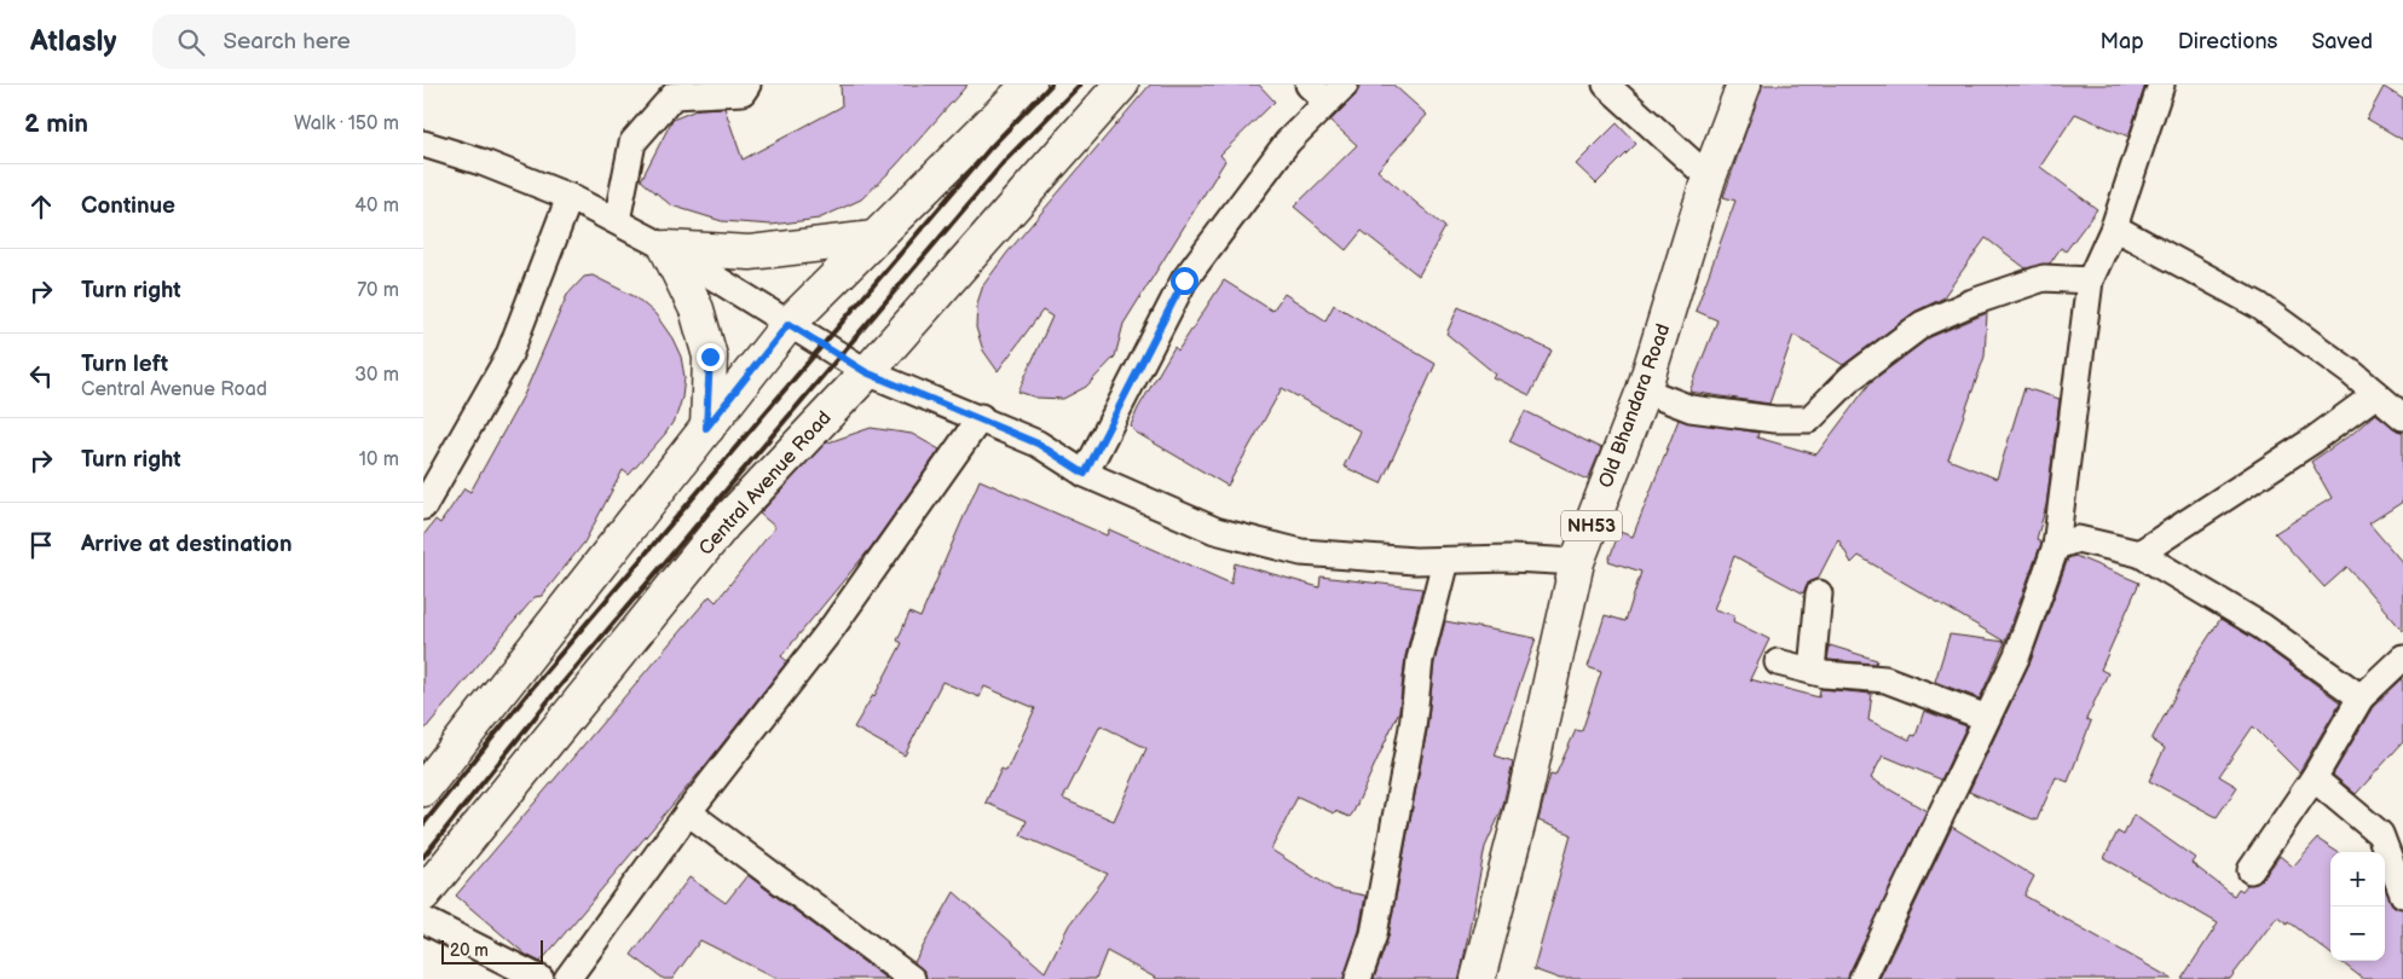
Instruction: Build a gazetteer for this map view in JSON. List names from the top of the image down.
{
  "streets": {
    "main road": ["Old Bhandara Road", "Central Avenue Road", "NH53"]
  },
  "scale_bar": "20 m",
  "page": {
    "header": "Atlasly",
    "search": "Search here",
    "nav": ["Map", "Directions", "Saved"],
    "heading": ["2 min", "Walk · 150 m"],
    "list": [
      ["Continue", "40 m"],
      ["Turn right", "70 m"],
      ["Turn left", "Central Avenue Road", "30 m"],
      ["Turn right", "10 m"],
      "Arrive at destination"
    ],
    "map_buttons": ["+", "−"],
    "scale": "20 m"
  }
}
